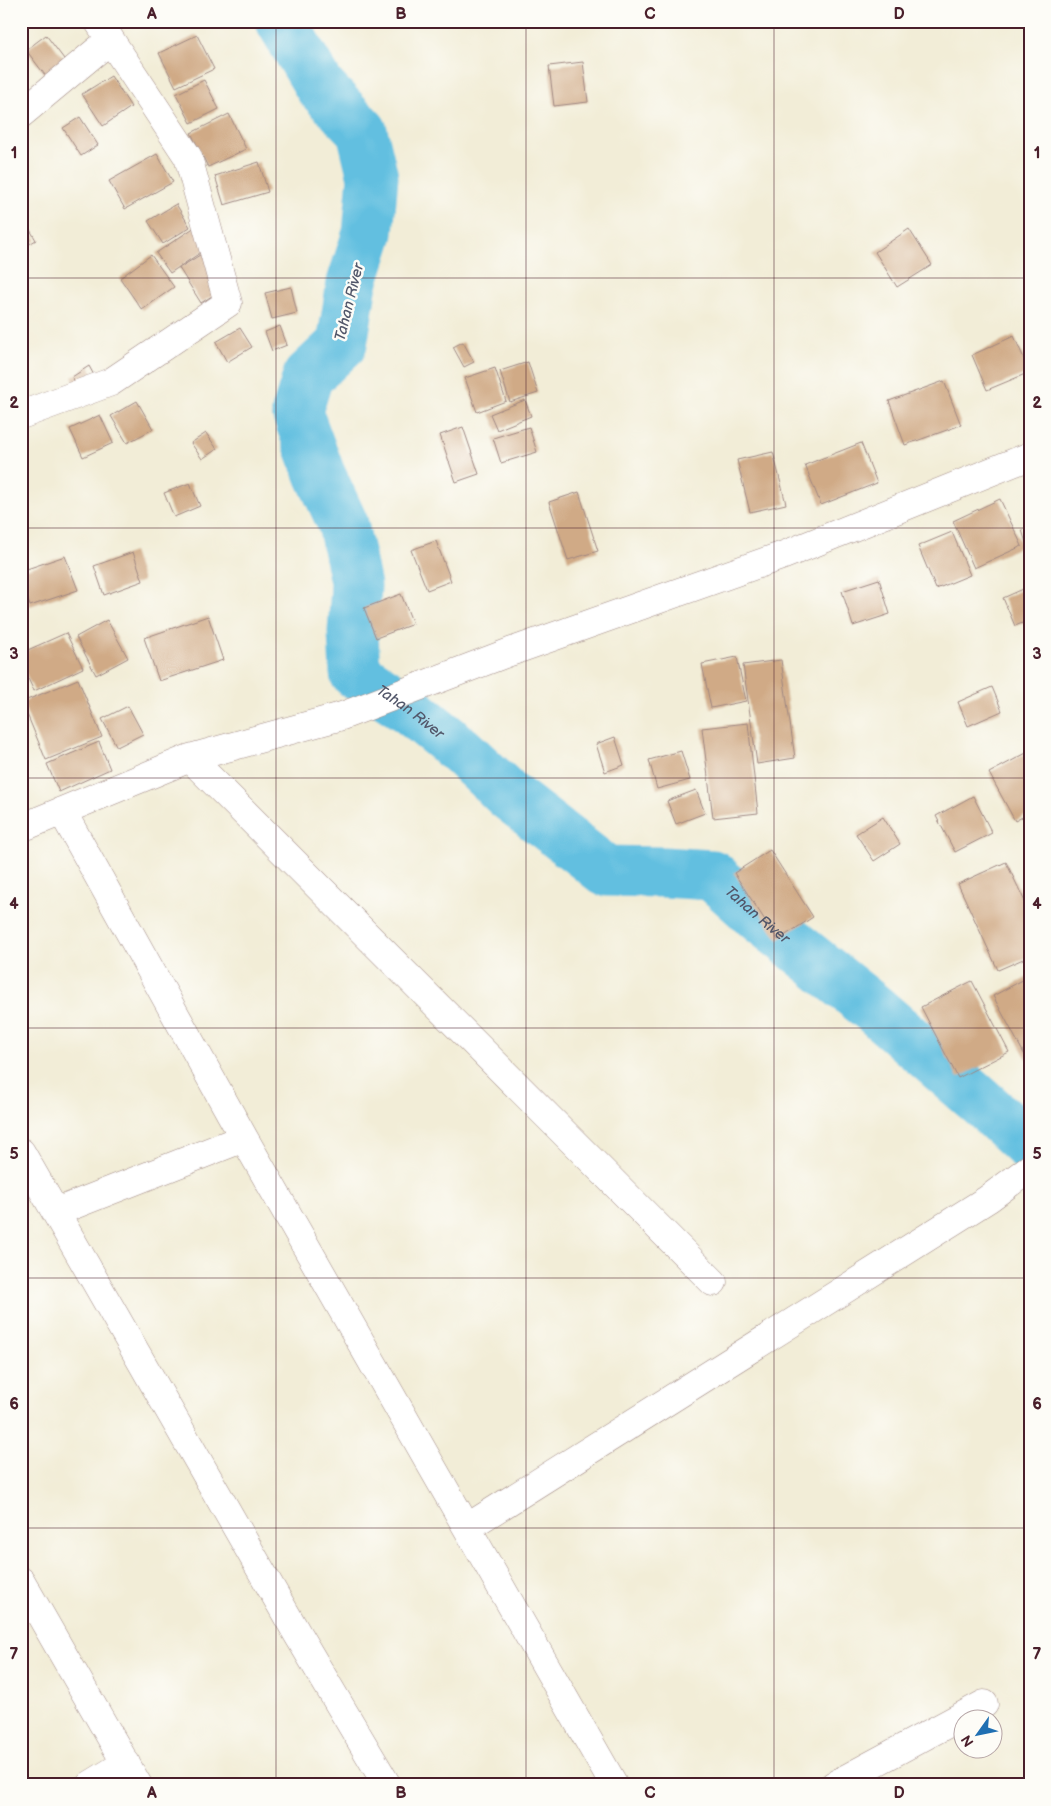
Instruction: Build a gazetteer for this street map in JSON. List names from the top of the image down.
{
  "water": ["Tahan River"],
  "north": "bottom left",
  "grid": {
    "columns": [
      "A",
      "B",
      "C",
      "D"
    ],
    "rows": [
      "1",
      "2",
      "3",
      "4",
      "5",
      "6",
      "7"
    ]
  }
}
